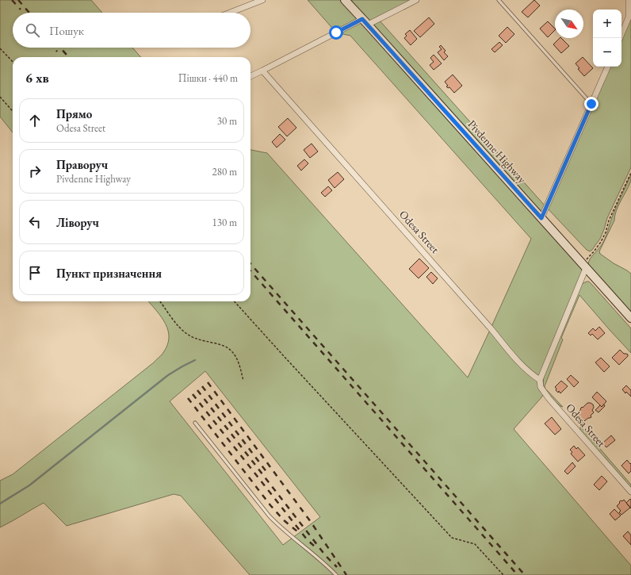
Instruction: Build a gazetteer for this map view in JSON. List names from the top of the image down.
{
  "streets": {
    "street": ["Pivdenne Highway", "Odesa Street"]
  },
  "north": "bottom right",
  "page": {
    "map_buttons": ["+", "−"],
    "search": "Пошук",
    "heading": ["6 хв", "Пішки · 440 m"],
    "list": [
      ["Прямо", "Odesa Street", "30 m"],
      ["Праворуч", "Pivdenne Highway", "280 m"],
      ["Ліворуч", "130 m"],
      "Пункт призначення"
    ]
  }
}
